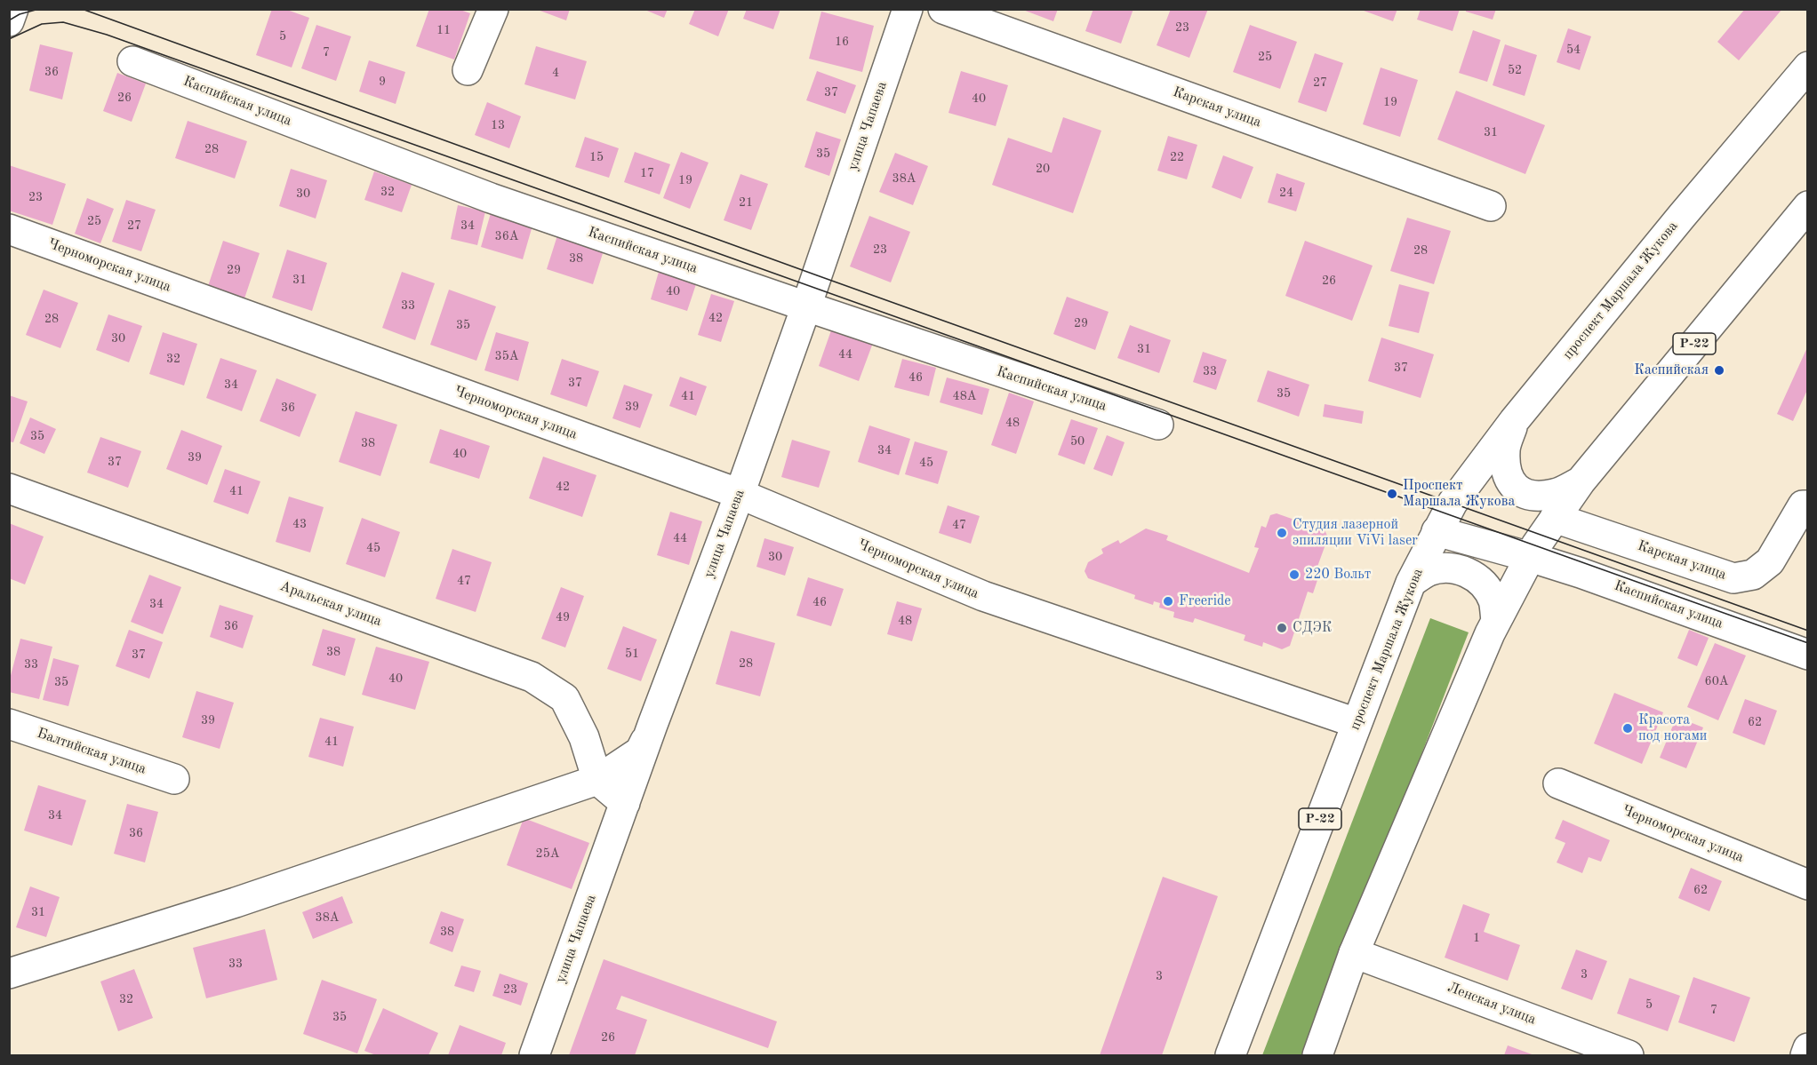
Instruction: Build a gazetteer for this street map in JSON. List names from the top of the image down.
{
  "streets": {
    "main road": [
      "Каспийская улица",
      "Карская улица",
      "улица Чапаева",
      "Черноморская улица",
      "проспект Маршала Жукова",
      "Р-22",
      "Аральская улица",
      "Балтийская улица",
      "Ленская улица"
    ]
  },
  "crossings": [
    ["Каспийская улица", "улица Чапаева"],
    ["Каспийская улица", "проспект Маршала Жукова"],
    ["Каспийская улица", "Р-22"],
    ["Карская улица", "Р-22"],
    ["улица Чапаева", "Черноморская улица"],
    ["Черноморская улица", "проспект Маршала Жукова"],
    ["Р-22", "Ленская улица"]
  ],
  "places": [
    "Каспийская",
    "Проспект Маршала Жукова",
    "Студия лазерной эпиляции ViVi laser",
    "220 Вольт",
    "Freeride",
    "СДЭК",
    "Красота под ногами"
  ],
  "house_numbers": [
    "23",
    "11",
    "5",
    "16",
    "54",
    "7",
    "25",
    "52",
    "36",
    "4",
    "9",
    "27",
    "37",
    "26",
    "40",
    "19",
    "13",
    "31",
    "28",
    "35",
    "15",
    "22",
    "20",
    "17",
    "38А",
    "19",
    "32",
    "24",
    "30",
    "23",
    "21",
    "25",
    "27",
    "34",
    "36А",
    "23",
    "28",
    "38",
    "29",
    "31",
    "26",
    "40",
    "33",
    "42",
    "28",
    "29",
    "35",
    "30",
    "31",
    "44",
    "35А",
    "32",
    "37",
    "33",
    "46",
    "37",
    "34",
    "35",
    "41",
    "48А",
    "39",
    "36",
    "48",
    "35",
    "50",
    "38",
    "34",
    "40",
    "39",
    "37",
    "45",
    "42",
    "41",
    "43",
    "47",
    "44",
    "45",
    "30",
    "47",
    "46",
    "34",
    "49",
    "48",
    "36",
    "38",
    "51",
    "37",
    "28",
    "33",
    "40",
    "60А",
    "35",
    "39",
    "62",
    "41",
    "34",
    "36",
    "25А",
    "62",
    "31",
    "38А",
    "38",
    "1",
    "33",
    "3",
    "3",
    "23",
    "32",
    "5",
    "7",
    "35",
    "26"
  ]
}
